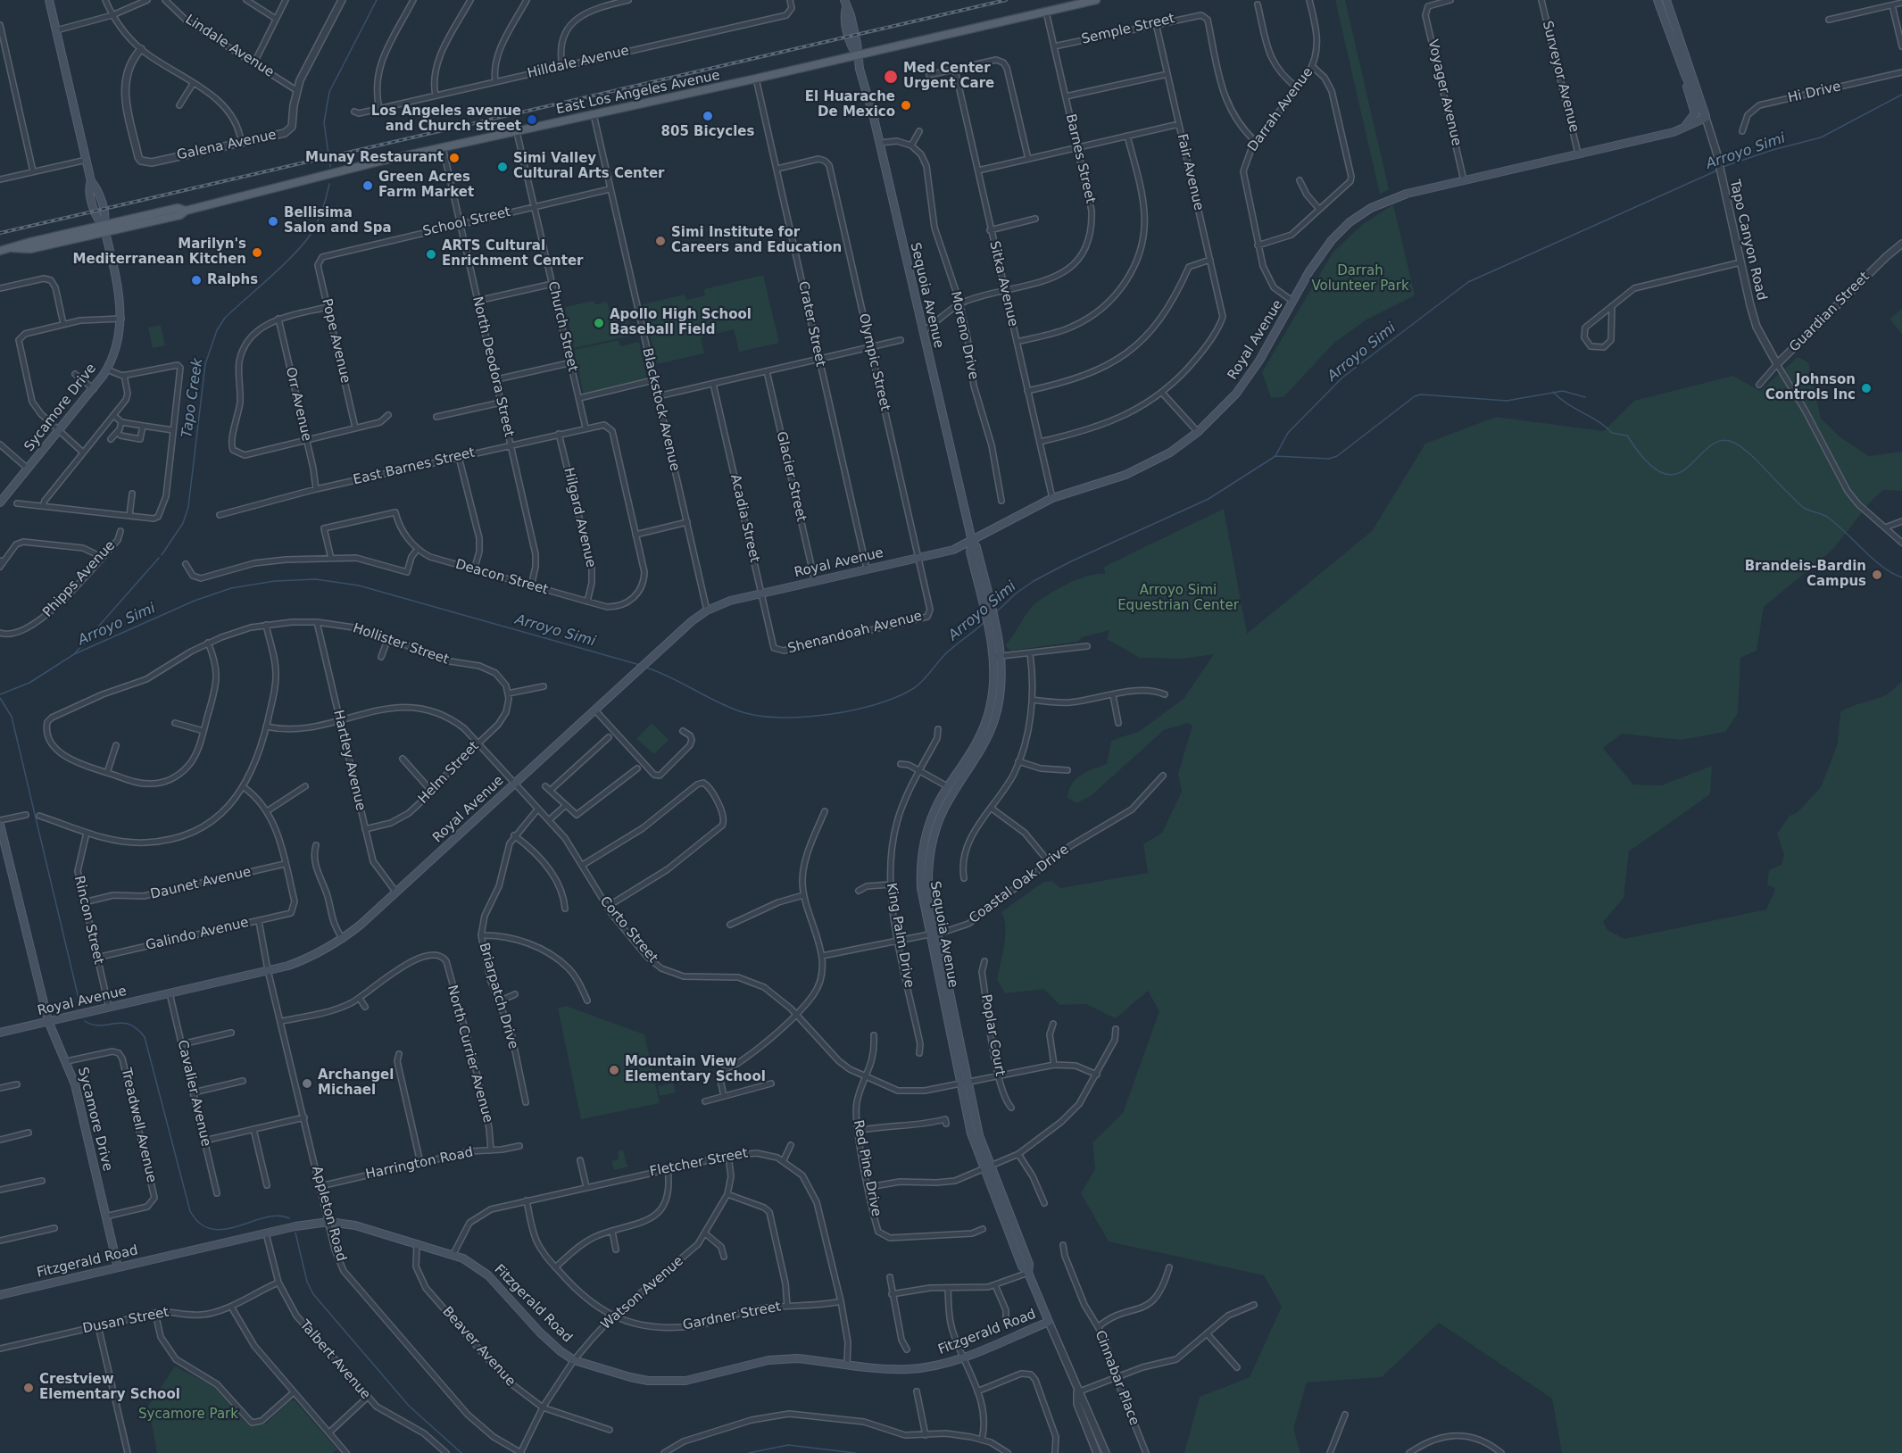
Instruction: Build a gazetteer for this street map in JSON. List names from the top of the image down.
{
  "streets": {
    "main road": [
      "East Los Angeles Avenue",
      "Tapo Canyon Road",
      "Sequoia Avenue",
      "Royal Avenue",
      "Sycamore Drive",
      "Fitzgerald Road"
    ],
    "street": [
      "Semple Street",
      "Lindale Avenue",
      "Hilldale Avenue",
      "Surveyor Avenue",
      "Voyager Avenue",
      "Hi Drive",
      "Darrah Avenue",
      "Galena Avenue",
      "Barnes Street",
      "Fair Avenue",
      "School Street",
      "Sitka Avenue",
      "Guardian Street",
      "Crater Street",
      "Church Street",
      "Moreno Drive",
      "Pope Avenue",
      "Olympic Street",
      "North Deodora Street",
      "Orr Avenue",
      "Blackstock Avenue",
      "East Barnes Street",
      "Glacier Street",
      "Hilgard Avenue",
      "Acadia Street",
      "Deacon Street",
      "Phipps Avenue",
      "Shenandoah Avenue",
      "Hollister Street",
      "Hartley Avenue",
      "Helm Street",
      "Daunet Avenue",
      "Coastal Oak Drive",
      "Rincon Street",
      "Corto Street",
      "Galindo Avenue",
      "King Palm Drive",
      "Briarpatch Drive",
      "Poplar Court",
      "North Currier Avenue",
      "Cavalier Avenue",
      "Treadwell Avenue",
      "Fletcher Street",
      "Harrington Road",
      "Red Pine Drive",
      "Appleton Road",
      "Watson Avenue",
      "Gardner Street",
      "Dusan Street",
      "Beaver Avenue",
      "Talbert Avenue",
      "Cinnabar Place"
    ]
  },
  "crossings": [
    ["Semple Street", "Darrah Avenue"],
    ["Semple Street", "Barnes Street"],
    ["Semple Street", "Fair Avenue"],
    ["Lindale Avenue", "Galena Avenue"],
    ["Surveyor Avenue", "Royal Avenue"],
    ["East Los Angeles Avenue", "Barnes Street"],
    ["East Los Angeles Avenue", "Sequoia Avenue"],
    ["East Los Angeles Avenue", "Crater Street"],
    ["East Los Angeles Avenue", "Church Street"],
    ["East Los Angeles Avenue", "North Deodora Street"],
    ["East Los Angeles Avenue", "Sycamore Drive"],
    ["East Los Angeles Avenue", "Blackstock Avenue"],
    ["Voyager Avenue", "Royal Avenue"],
    ["Darrah Avenue", "Royal Avenue"],
    ["Barnes Street", "Sitka Avenue"],
    ["Barnes Street", "Sequoia Avenue"],
    ["Barnes Street", "Moreno Drive"],
    ["School Street", "Church Street"],
    ["School Street", "Pope Avenue"],
    ["School Street", "North Deodora Street"],
    ["School Street", "Blackstock Avenue"],
    ["Tapo Canyon Road", "Guardian Street"],
    ["Tapo Canyon Road", "Royal Avenue"],
    ["Sitka Avenue", "Royal Avenue"],
    ["Sequoia Avenue", "Royal Avenue"],
    ["Sequoia Avenue", "Coastal Oak Drive"],
    ["Sequoia Avenue", "Corto Street"],
    ["Sequoia Avenue", "Fitzgerald Road"],
    ["Crater Street", "Royal Avenue"],
    ["Crater Street", "Olympic Street"],
    ["Church Street", "East Barnes Street"],
    ["Royal Avenue", "Olympic Street"],
    ["Royal Avenue", "Sycamore Drive"],
    ["Royal Avenue", "Blackstock Avenue"],
    ["Royal Avenue", "Glacier Street"],
    ["Royal Avenue", "Acadia Street"],
    ["Royal Avenue", "Hartley Avenue"],
    ["Royal Avenue", "Rincon Street"],
    ["Royal Avenue", "Corto Street"],
    ["Royal Avenue", "Cavalier Avenue"],
    ["Royal Avenue", "Appleton Road"],
    ["Olympic Street", "Shenandoah Avenue"],
    ["North Deodora Street", "East Barnes Street"],
    ["North Deodora Street", "Deacon Street"],
    ["Orr Avenue", "East Barnes Street"],
    ["Sycamore Drive", "Treadwell Avenue"],
    ["Sycamore Drive", "Fitzgerald Road"],
    ["East Barnes Street", "Hilgard Avenue"],
    ["Hilgard Avenue", "Deacon Street"],
    ["Acadia Street", "Shenandoah Avenue"],
    ["Hollister Street", "Hartley Avenue"],
    ["Hollister Street", "Helm Street"],
    ["Hartley Avenue", "Helm Street"],
    ["Hartley Avenue", "Corto Street"],
    ["Helm Street", "Corto Street"],
    ["Daunet Avenue", "Rincon Street"],
    ["Daunet Avenue", "Galindo Avenue"],
    ["Coastal Oak Drive", "King Palm Drive"],
    ["Rincon Street", "Galindo Avenue"],
    ["Corto Street", "Briarpatch Drive"],
    ["Corto Street", "Poplar Court"],
    ["Corto Street", "Red Pine Drive"],
    ["Galindo Avenue", "Appleton Road"],
    ["North Currier Avenue", "Harrington Road"],
    ["Fletcher Street", "Fitzgerald Road"],
    ["Fletcher Street", "Watson Avenue"],
    ["Fletcher Street", "Gardner Street"],
    ["Harrington Road", "Appleton Road"],
    ["Appleton Road", "Fitzgerald Road"],
    ["Appleton Road", "Watson Avenue"],
    ["Fitzgerald Road", "Watson Avenue"],
    ["Fitzgerald Road", "Beaver Avenue"],
    ["Fitzgerald Road", "Talbert Avenue"],
    ["Watson Avenue", "Gardner Street"],
    ["Watson Avenue", "Beaver Avenue"],
    ["Dusan Street", "Talbert Avenue"]
  ],
  "water": ["Arroyo Simi", "Tapo Creek"],
  "parks": ["Darrah Volunteer Park", "Arroyo Simi Equestrian Center", "Sycamore Park"],
  "places": [
    "Med Center Urgent Care",
    "El Huarache De Mexico",
    "805 Bicycles",
    "Los Angeles avenue and Church street",
    "Munay Restaurant",
    "Simi Valley Cultural Arts Center",
    "Green Acres Farm Market",
    "Bellisima Salon and Spa",
    "Simi Institute for Careers and Education",
    "Marilyn's Mediterranean Kitchen",
    "ARTS Cultural Enrichment Center",
    "Ralphs",
    "Apollo High School Baseball Field",
    "Johnson Controls Inc",
    "Brandeis-Bardin Campus",
    "Mountain View Elementary School",
    "Archangel Michael",
    "Crestview Elementary School"
  ]
}
